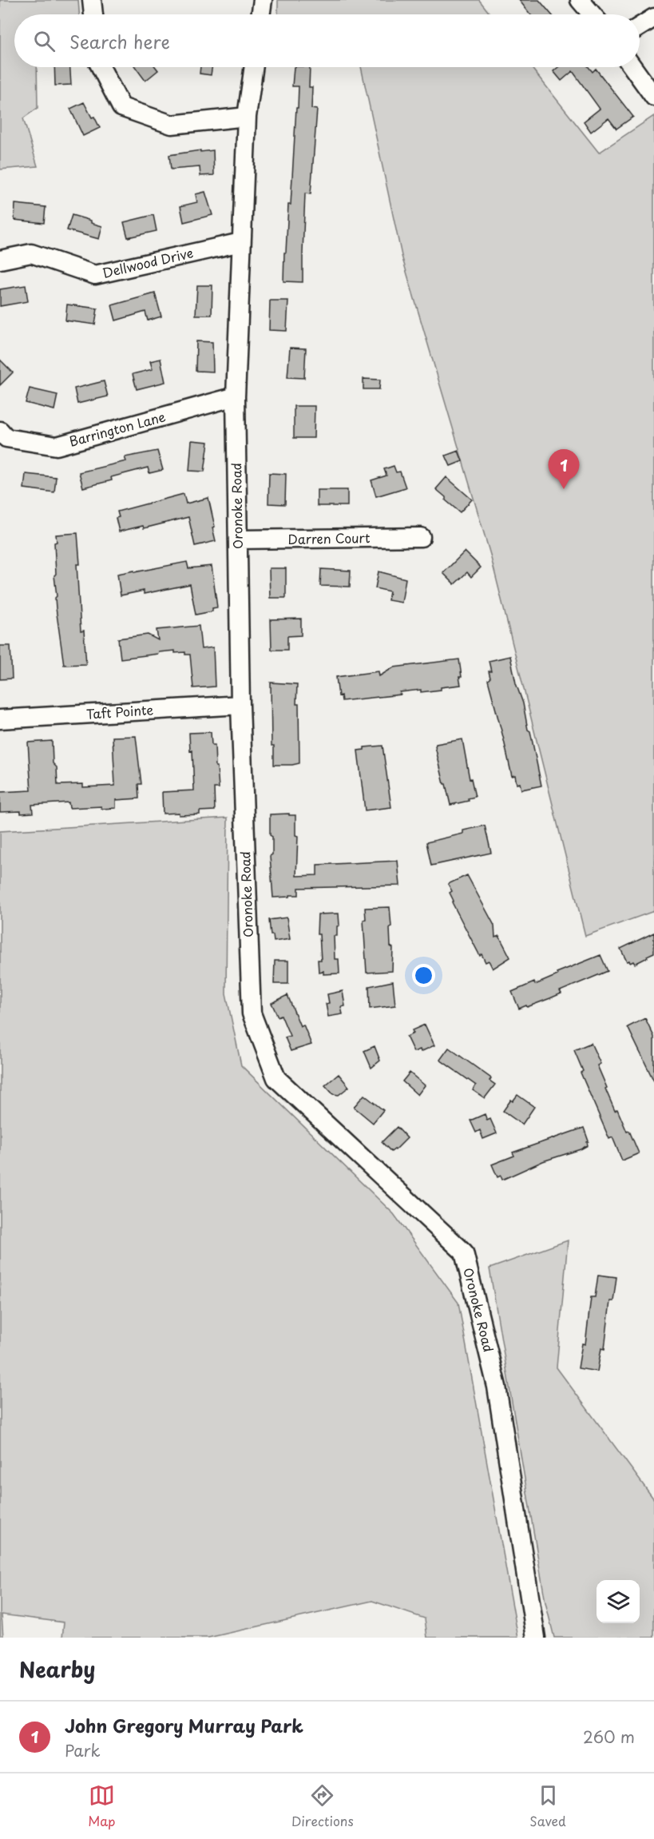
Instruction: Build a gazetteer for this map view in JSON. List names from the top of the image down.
{
  "streets": {
    "street": [
      "Dellwood Drive",
      "Barrington Lane",
      "Oronoke Road",
      "Darren Court",
      "Taft Pointe"
    ]
  },
  "crossings": [
    ["Dellwood Drive", "Oronoke Road"],
    ["Barrington Lane", "Oronoke Road"],
    ["Oronoke Road", "Darren Court"],
    ["Oronoke Road", "Taft Pointe"]
  ],
  "page": {
    "search": "Search here",
    "pins": "1",
    "heading": "Nearby",
    "list": [
      {
        "mark": "1",
        "name": "John Gregory Murray Park",
        "note": "Park",
        "value": "260 m"
      }
    ],
    "nav": ["Map", "Directions", "Saved"]
  }
}
